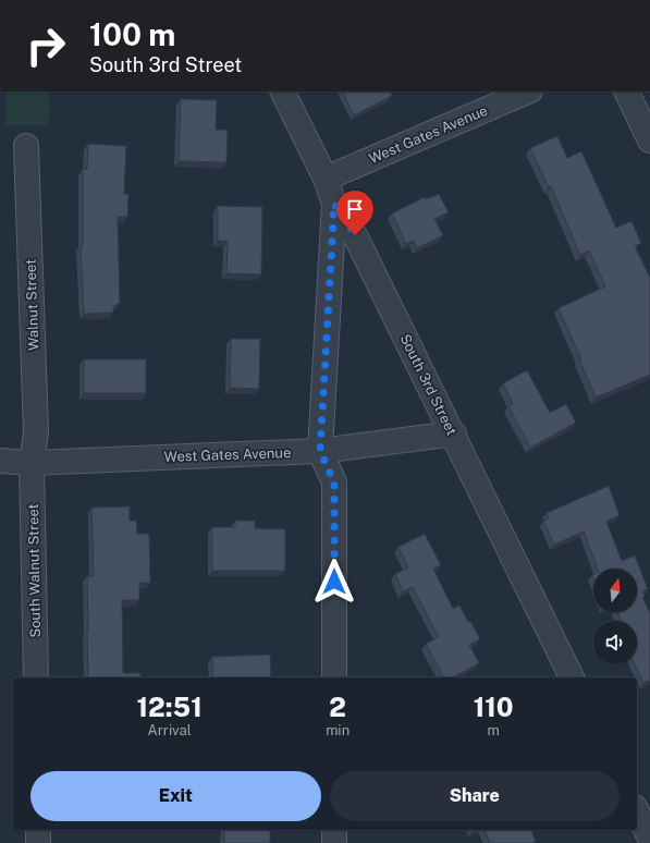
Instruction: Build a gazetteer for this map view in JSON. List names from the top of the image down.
{
  "streets": {
    "street": [
      "West Gates Avenue",
      "Walnut Street",
      "South 3rd Street",
      "South Walnut Street"
    ]
  },
  "crossings": [
    ["West Gates Avenue", "Walnut Street"],
    ["West Gates Avenue", "South 3rd Street"],
    ["West Gates Avenue", "South Walnut Street"],
    ["Walnut Street", "South Walnut Street"]
  ],
  "north": "top",
  "page": {
    "turn": ["100 m", "South 3rd Street"],
    "eta": [
      "12:51",
      "Arrival",
      "2",
      "min",
      "110",
      "m"
    ],
    "buttons": ["Exit", "Share"]
  }
}
